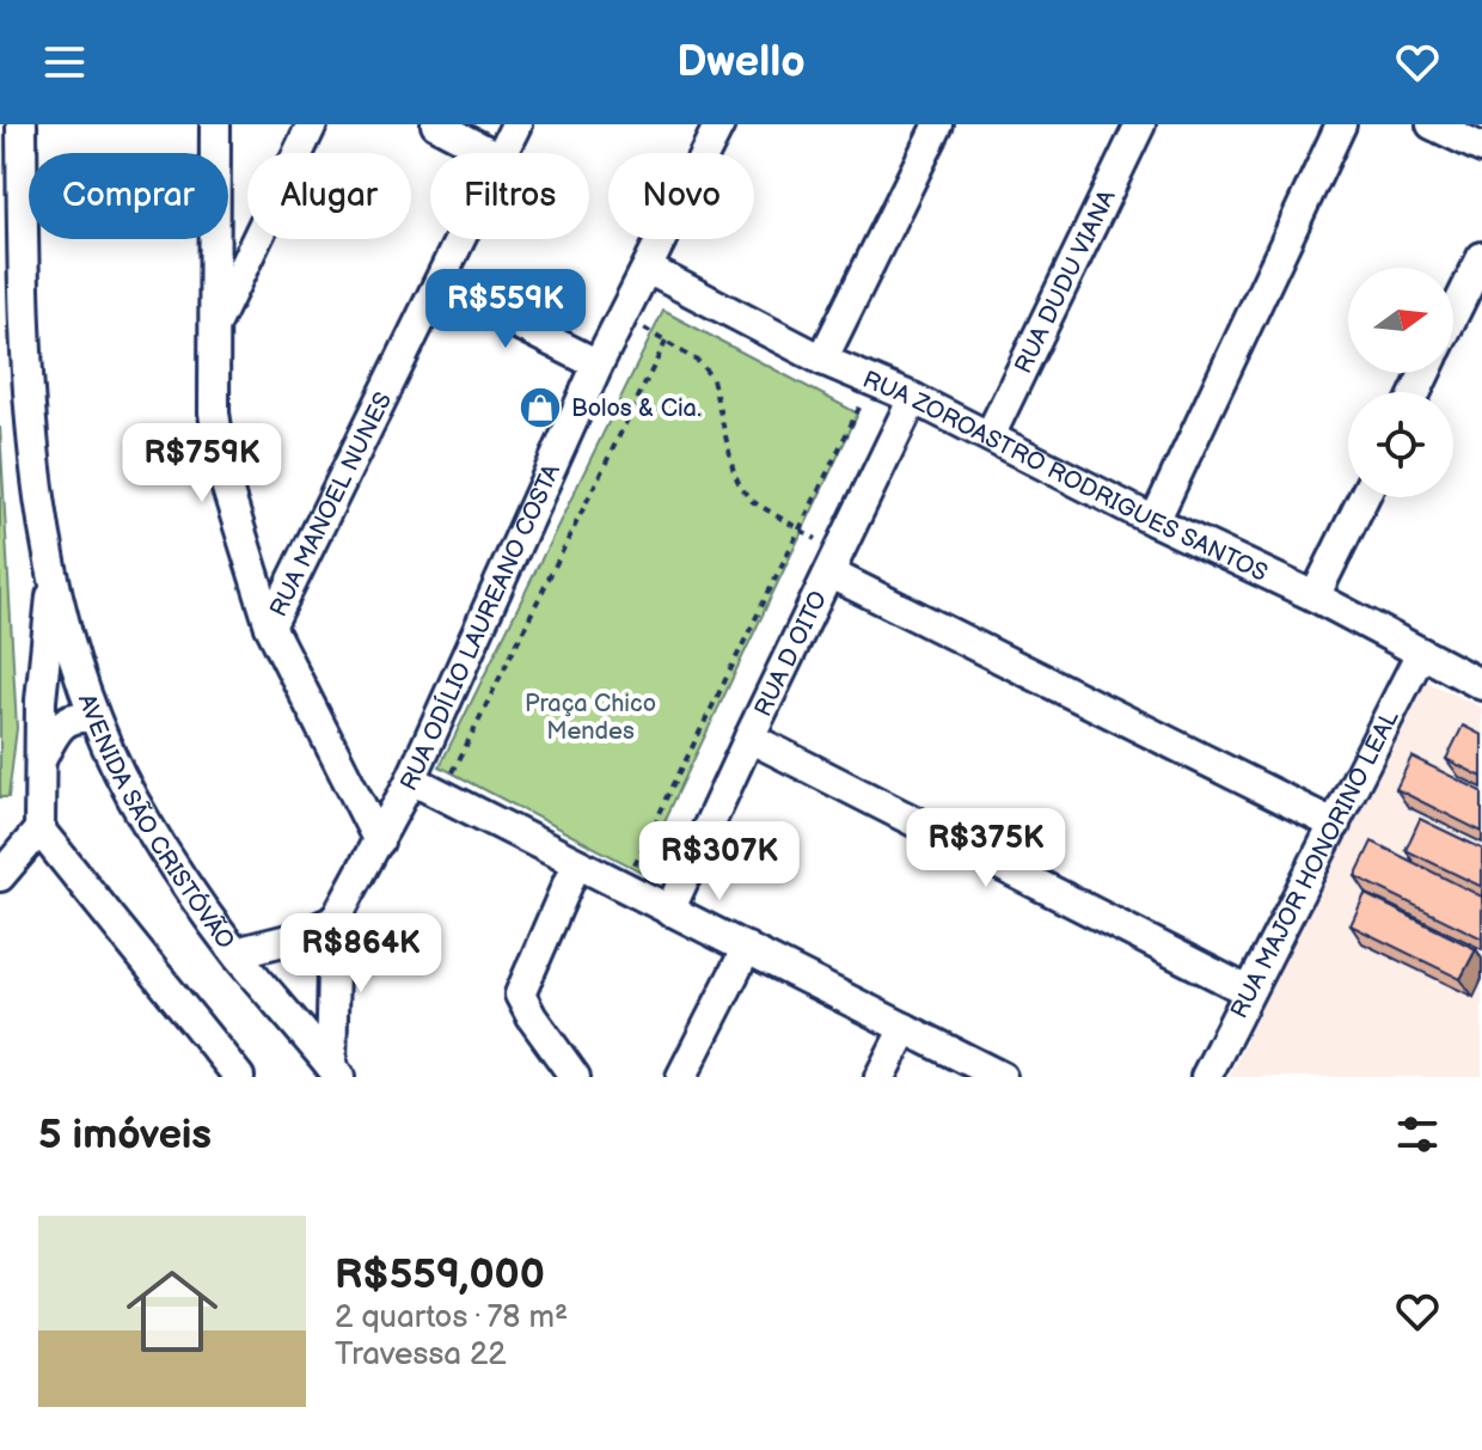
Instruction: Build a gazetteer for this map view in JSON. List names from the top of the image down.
{
  "streets": {
    "street": [
      "RUA DUDU VIANA",
      "RUA ZOROASTRO RODRIGUES SANTOS",
      "RUA MANOEL NUNES",
      "RUA ODÍLIO LAUREANO COSTA",
      "RUA D OITO",
      "AVENIDA SÃO CRISTÓVÃO",
      "RUA MAJOR HONORINO LEAL"
    ]
  },
  "crossings": [
    ["RUA DUDU VIANA", "RUA ZOROASTRO RODRIGUES SANTOS"],
    ["RUA ZOROASTRO RODRIGUES SANTOS", "RUA ODÍLIO LAUREANO COSTA"],
    ["RUA ZOROASTRO RODRIGUES SANTOS", "RUA D OITO"],
    ["RUA ZOROASTRO RODRIGUES SANTOS", "RUA MAJOR HONORINO LEAL"]
  ],
  "parks": ["Praça Chico Mendes"],
  "places": {
    "shop": ["Bolos & Cia."]
  },
  "north": "right",
  "page": {
    "header": "Dwello",
    "chip": [
      "Comprar",
      "Alugar",
      "Filtros",
      "Novo"
    ],
    "price": [
      "R$559K",
      "R$759K",
      "R$375K",
      "R$307K",
      "R$864K"
    ],
    "heading": "5 imóveis",
    "list": [
      {
        "name": "R$559,000",
        "note": "2 quartos · 78 m² · Travessa 22"
      }
    ]
  }
}
